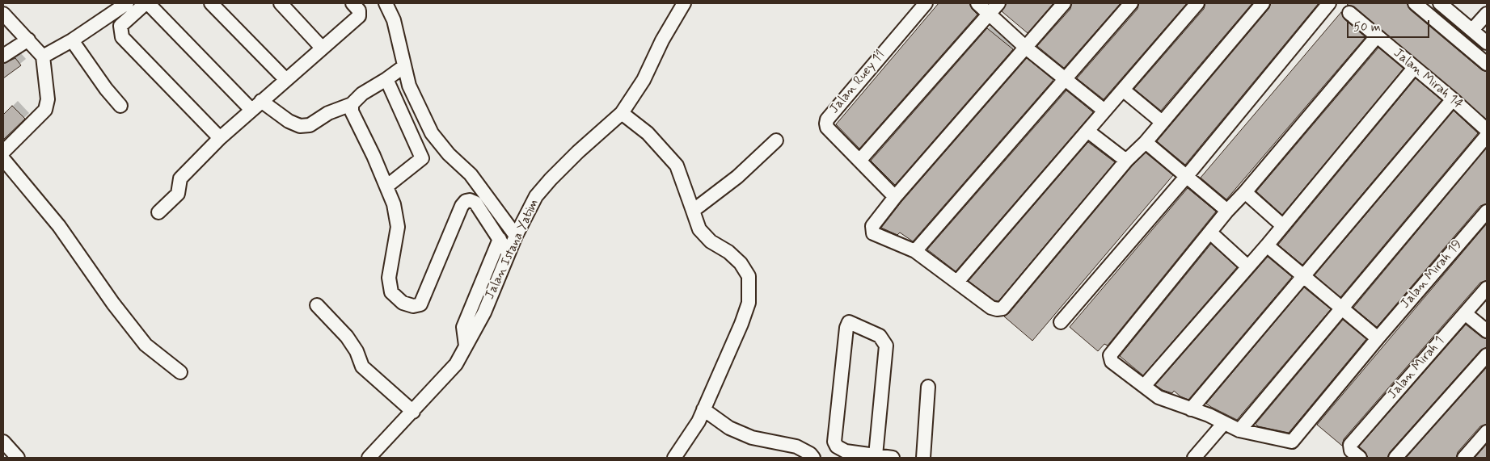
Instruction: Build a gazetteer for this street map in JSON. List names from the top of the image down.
{
  "streets": {
    "street": [
      "Jalan Mirah 14",
      "Jalan Ruey 11",
      "Jalan Istana Yatim",
      "Jalan Mirah 19",
      "Jalan Mirah 1"
    ]
  },
  "scale_bar": "50 m"
}
